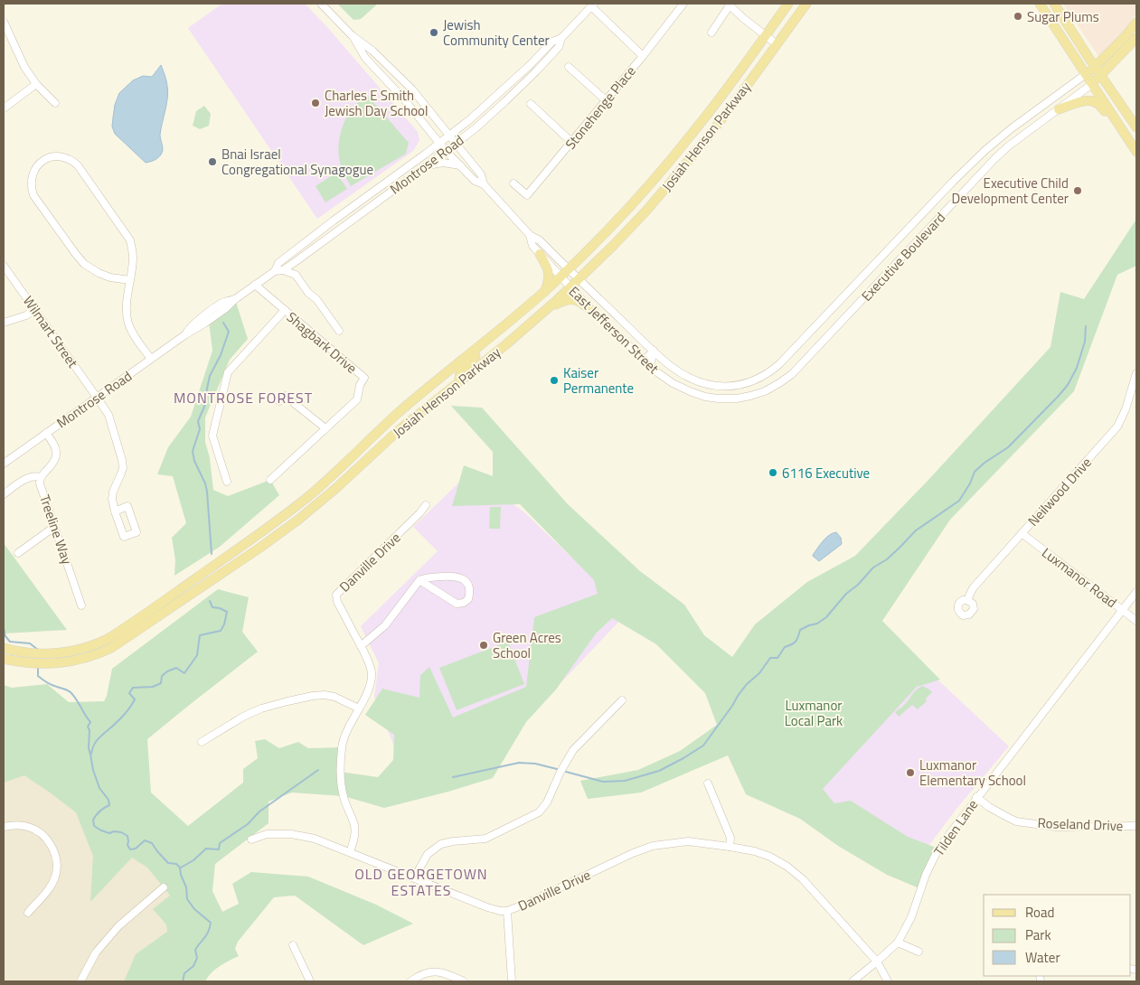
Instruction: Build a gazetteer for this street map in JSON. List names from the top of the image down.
{
  "streets": {
    "main road": ["Josiah Henson Parkway", "Executive Boulevard"],
    "street": [
      "Stonehenge Place",
      "Montrose Road",
      "East Jefferson Street",
      "Wilmart Street",
      "Shagbark Drive",
      "Neilwood Drive",
      "Treeline Way",
      "Danville Drive",
      "Luxmanor Road",
      "Roseland Drive",
      "Tilden Lane"
    ]
  },
  "crossings": [
    ["Josiah Henson Parkway", "East Jefferson Street"],
    ["Montrose Road", "East Jefferson Street"],
    ["Montrose Road", "Wilmart Street"],
    ["Montrose Road", "Shagbark Drive"],
    ["Montrose Road", "Treeline Way"],
    ["Executive Boulevard", "East Jefferson Street"],
    ["Neilwood Drive", "Luxmanor Road"],
    ["Danville Drive", "Tilden Lane"],
    ["Luxmanor Road", "Tilden Lane"],
    ["Roseland Drive", "Tilden Lane"]
  ],
  "districts": ["MONTROSE FOREST", "OLD GEORGETOWN ESTATES"],
  "parks": ["Luxmanor Local Park"],
  "places": [
    "Sugar Plums",
    "Jewish Community Center",
    "Charles E Smith Jewish Day School",
    "Bnai Israel Congregational Synagogue",
    "Executive Child Development Center",
    "Kaiser Permanente",
    "6116 Executive",
    "Green Acres School",
    "Luxmanor Elementary School"
  ],
  "legend": ["Road", "Park", "Water"]
}
